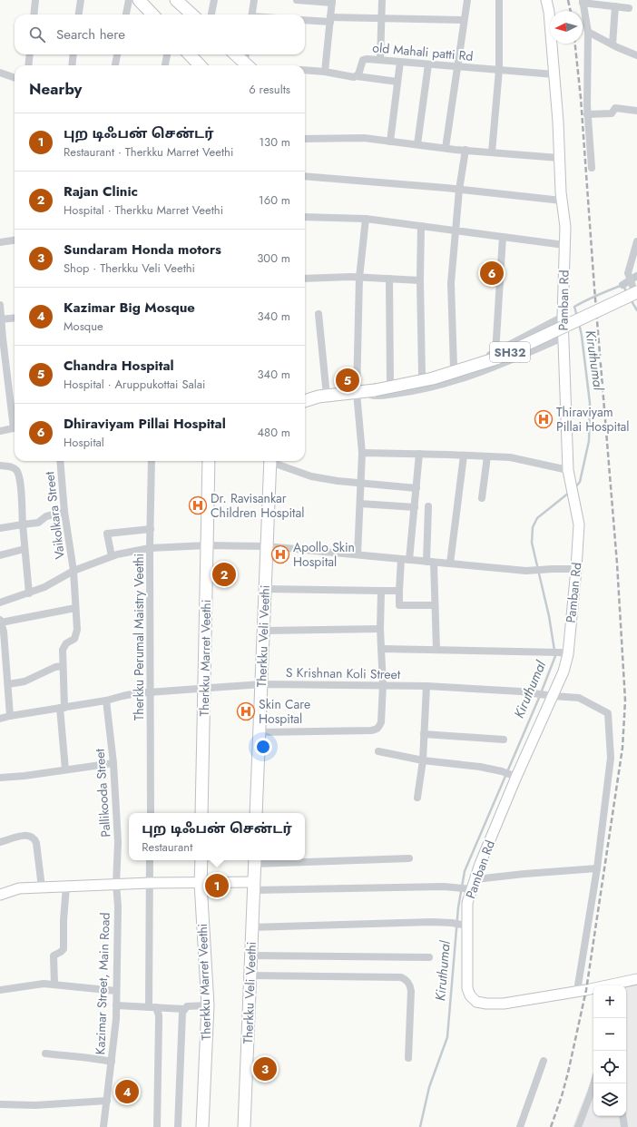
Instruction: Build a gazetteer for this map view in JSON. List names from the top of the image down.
{
  "streets": {
    "main road": ["SH32", "Therkku Veli Veethi", "Therkku Marret Veethi"],
    "street": [
      "old Mahali patti Rd",
      "Pamban Rd",
      "Vaikolkara Street",
      "Therkku Perumal Maistry Veethi",
      "S Krishnan Koli Street",
      "Pallikooda Street",
      "Kazimar Street, Main Road"
    ]
  },
  "crossings": [
    ["old Mahali patti Rd", "Pamban Rd"],
    ["Pamban Rd", "S Krishnan Koli Street"],
    ["Vaikolkara Street", "S Krishnan Koli Street"],
    ["Therkku Veli Veethi", "S Krishnan Koli Street"],
    ["Therkku Perumal Maistry Veethi", "S Krishnan Koli Street"],
    ["Therkku Marret Veethi", "S Krishnan Koli Street"],
    ["S Krishnan Koli Street", "Pallikooda Street"],
    ["Pallikooda Street", "Kazimar Street, Main Road"]
  ],
  "water": ["Kiruthumal"],
  "places": {
    "hospital": [
      "Thiraviyam Pillai Hospital",
      "Dr. Ravisankar Children Hospital",
      "Apollo Skin Hospital",
      "Skin Care Hospital"
    ]
  },
  "north": "left",
  "page": {
    "search": "Search here",
    "heading": ["Nearby", "6 results"],
    "list": [
      {
        "mark": "1",
        "name": "புற டிஃபன் சென்டர்",
        "note": "Restaurant · Therkku Marret Veethi",
        "value": "130 m"
      },
      {
        "mark": "2",
        "name": "Rajan Clinic",
        "note": "Hospital · Therkku Marret Veethi",
        "value": "160 m"
      },
      {
        "mark": "3",
        "name": "Sundaram Honda motors",
        "note": "Shop · Therkku Veli Veethi",
        "value": "300 m"
      },
      {
        "mark": "4",
        "name": "Kazimar Big Mosque",
        "note": "Mosque",
        "value": "340 m"
      },
      {
        "mark": "5",
        "name": "Chandra Hospital",
        "note": "Hospital · Aruppukottai Salai",
        "value": "340 m"
      },
      {
        "mark": "6",
        "name": "Dhiraviyam Pillai Hospital",
        "note": "Hospital",
        "value": "480 m"
      }
    ],
    "pins": [
      "6",
      "5",
      "2",
      "1",
      "3",
      "4"
    ],
    "popup": ["புற டிஃபன் சென்டர்", "Restaurant"],
    "map_buttons": ["+", "−"]
  }
}
